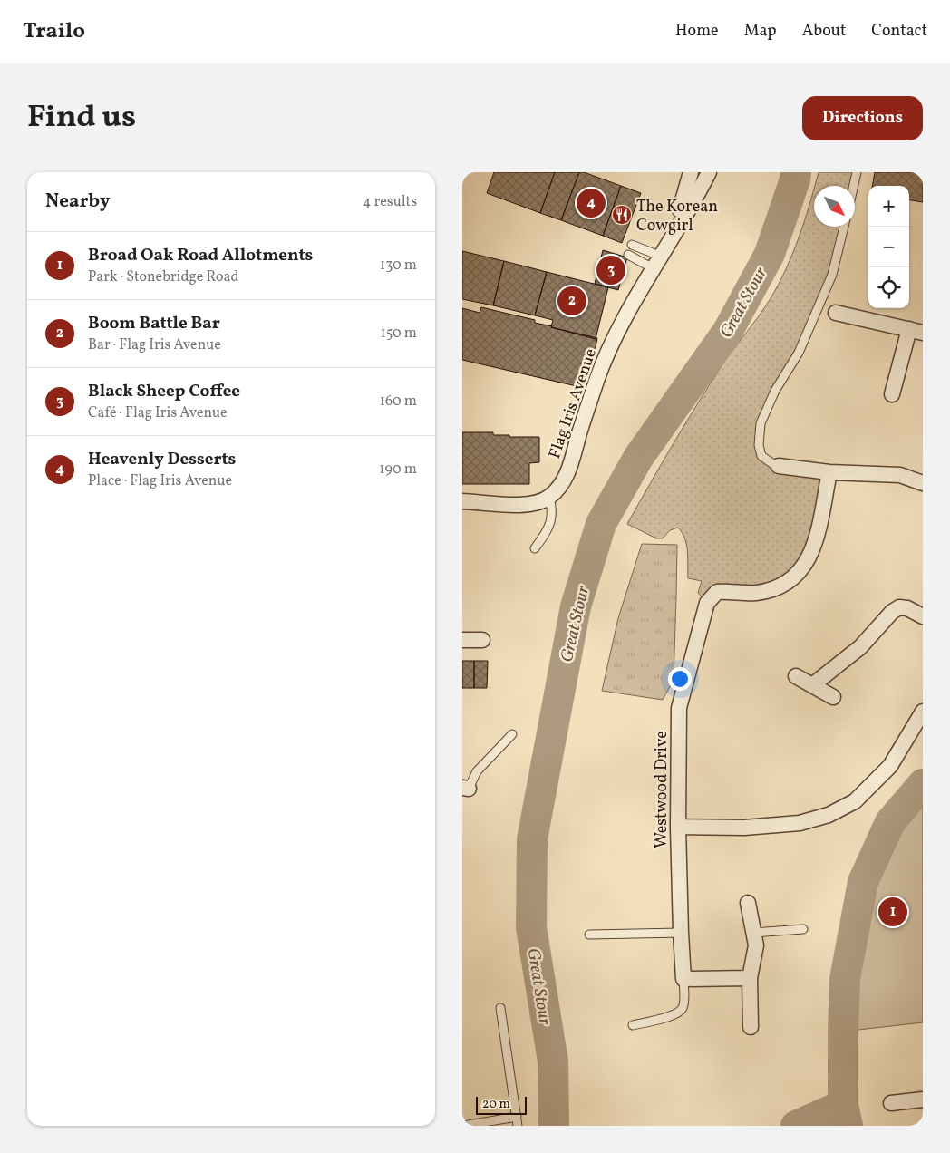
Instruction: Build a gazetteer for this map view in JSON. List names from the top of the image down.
{
  "streets": {
    "street": ["Flag Iris Avenue", "Westwood Drive"]
  },
  "water": ["Great Stour"],
  "places": {
    "restaurant": ["The Korean Cowgirl"]
  },
  "scale_bar": "20 m",
  "north": "bottom right",
  "page": {
    "header": "Trailo",
    "nav": [
      "Home",
      "Map",
      "About",
      "Contact"
    ],
    "title": "Find us",
    "buttons": "Directions",
    "heading": ["Nearby", "4 results"],
    "map_buttons": ["+", "−"],
    "pins": [
      "4",
      "3",
      "2",
      "1"
    ],
    "list": [
      {
        "mark": "1",
        "name": "Broad Oak Road Allotments",
        "note": "Park · Stonebridge Road",
        "value": "130 m"
      },
      {
        "mark": "2",
        "name": "Boom Battle Bar",
        "note": "Bar · Flag Iris Avenue",
        "value": "150 m"
      },
      {
        "mark": "3",
        "name": "Black Sheep Coffee",
        "note": "Café · Flag Iris Avenue",
        "value": "160 m"
      },
      {
        "mark": "4",
        "name": "Heavenly Desserts",
        "note": "Place · Flag Iris Avenue",
        "value": "190 m"
      }
    ],
    "scale": "20 m"
  }
}
